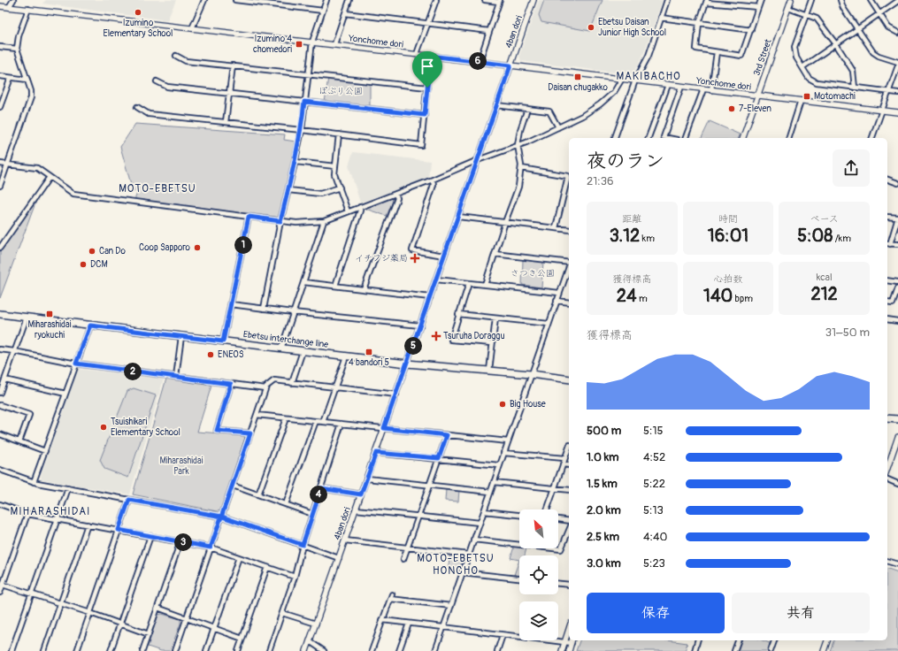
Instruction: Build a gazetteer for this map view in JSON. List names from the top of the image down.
{
  "streets": {
    "main road": ["Ebetsu interchange line"],
    "street": ["4ban dori", "Yonchome dori", "3rd Street"]
  },
  "crossings": [
    ["4ban dori", "Yonchome dori"],
    ["4ban dori", "Ebetsu interchange line"],
    ["Yonchome dori", "3rd Street"]
  ],
  "districts": [
    "MAKIBACHO",
    "MOTO-EBETSU",
    "MIHARASHIDAI",
    "MOTO-EBETSU HONCHO"
  ],
  "parks": ["ぽぷり公園", "さつき公園", "Miharashidai Park"],
  "places": {
    "other": [
      "Izumino Elementary School",
      "Ebetsu Daisan Junior High School",
      "7-Eleven",
      "Coop Sapporo",
      "Can Do",
      "DCM",
      "ENEOS",
      "Big House",
      "Tsuishikari Elementary School"
    ],
    "transit": [
      "Izumino 4 chomedori",
      "Daisan chugakko",
      "Motomachi",
      "Miharashidai ryokuchi",
      "4 bandori 5"
    ],
    "health": ["イチフジ薬局", "Tsuruha Doraggu"]
  },
  "north": "top left",
  "page": {
    "pins": [
      "6",
      "1",
      "5",
      "2",
      "4",
      "3"
    ],
    "heading": ["夜のラン", "21:36"],
    "stats": [
      ["距離", "3.12 km"],
      ["時間", "16:01"],
      ["ペース", "5:08 /km"],
      ["獲得標高", "24 m"],
      ["心拍数", "140 bpm"],
      ["kcal", "212"]
    ],
    "chart": ["獲得標高", "31–50 m"],
    "list": [
      {
        "name": "500 m",
        "note": "5:15"
      },
      {
        "name": "1.0 km",
        "note": "4:52"
      },
      {
        "name": "1.5 km",
        "note": "5:22"
      },
      {
        "name": "2.0 km",
        "note": "5:13"
      },
      {
        "name": "2.5 km",
        "note": "4:40"
      },
      {
        "name": "3.0 km",
        "note": "5:23"
      }
    ],
    "buttons": ["保存", "共有"]
  }
}
